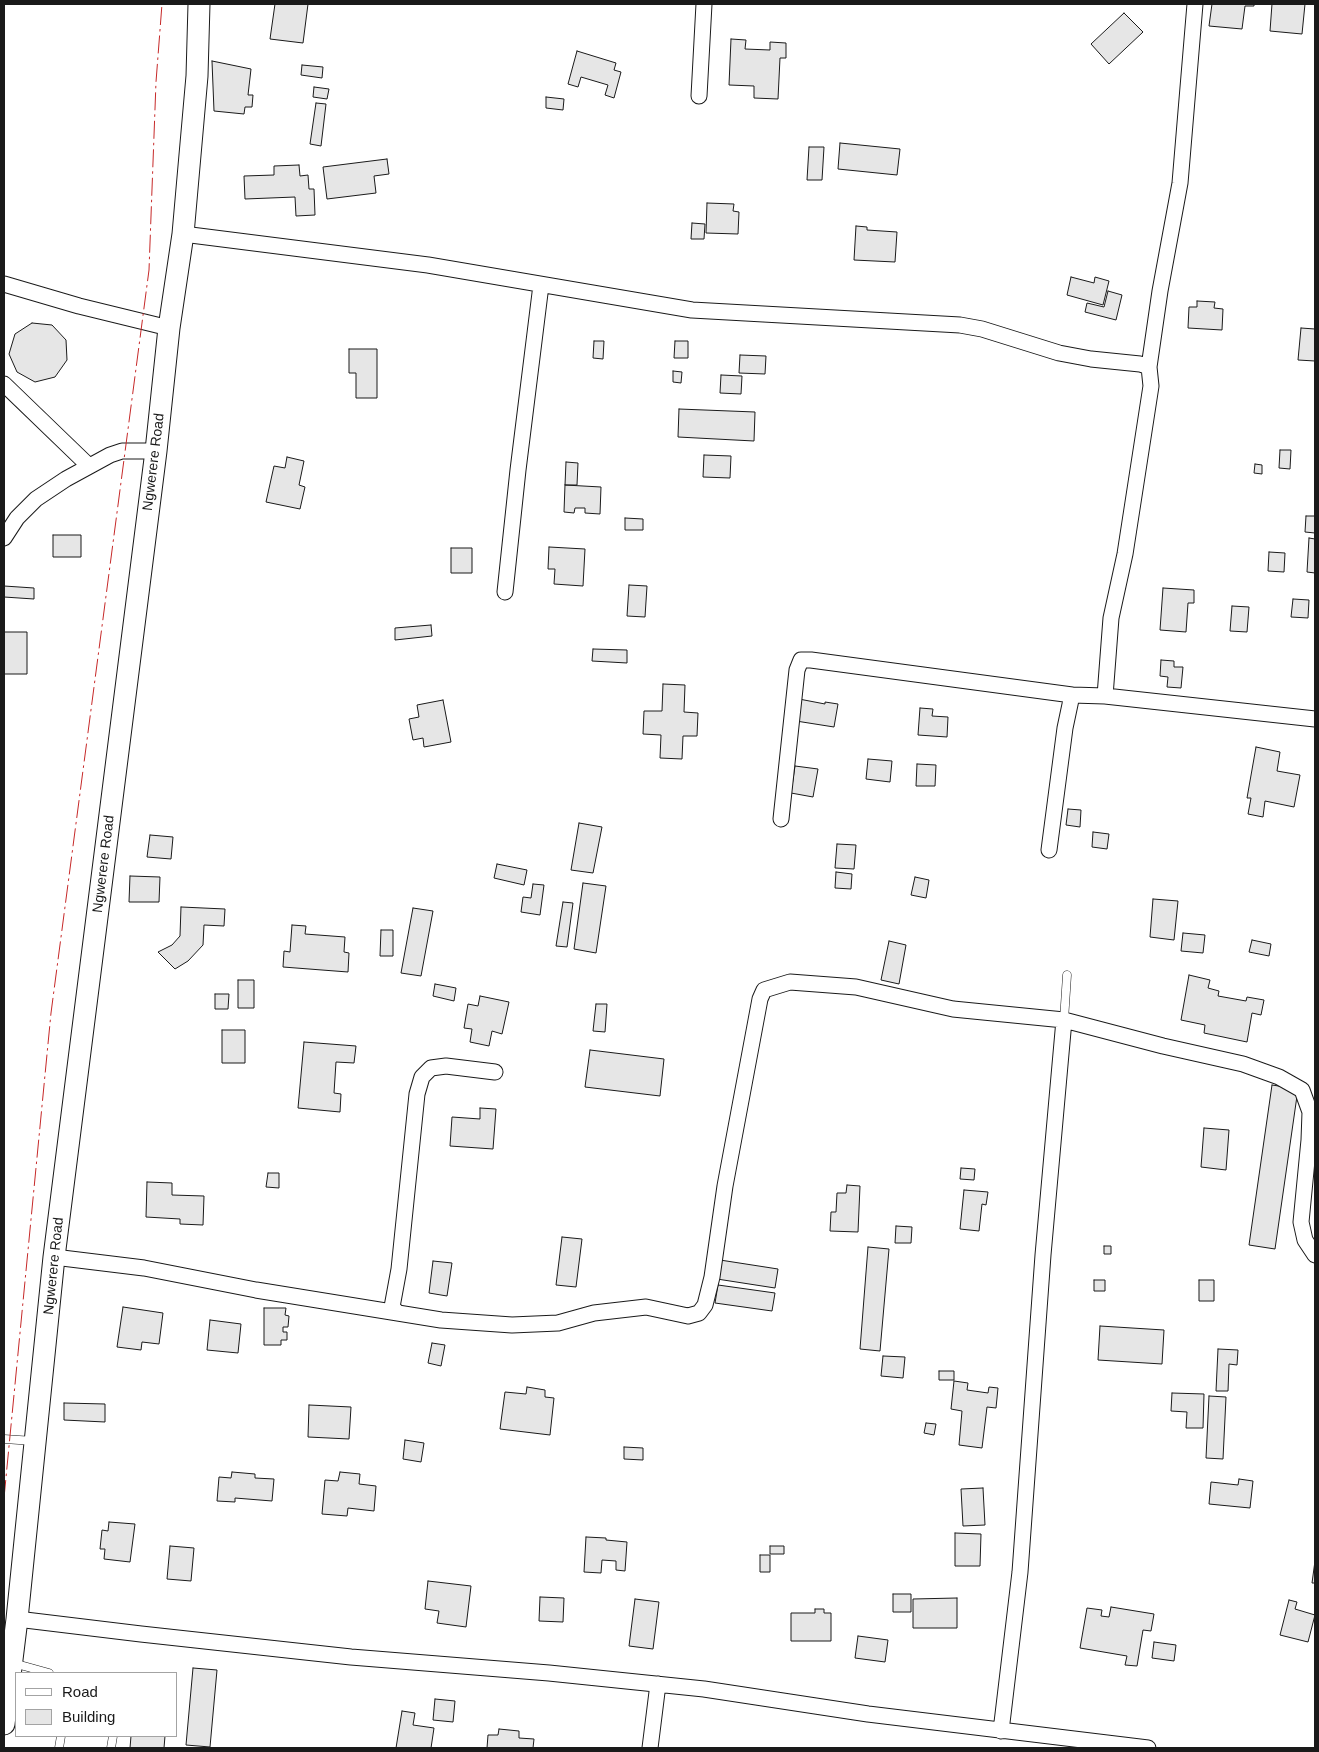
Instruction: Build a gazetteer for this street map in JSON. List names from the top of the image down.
{
  "streets": {
    "main road": ["Ngwerere Road"]
  },
  "legend": ["Road", "Building"]
}
